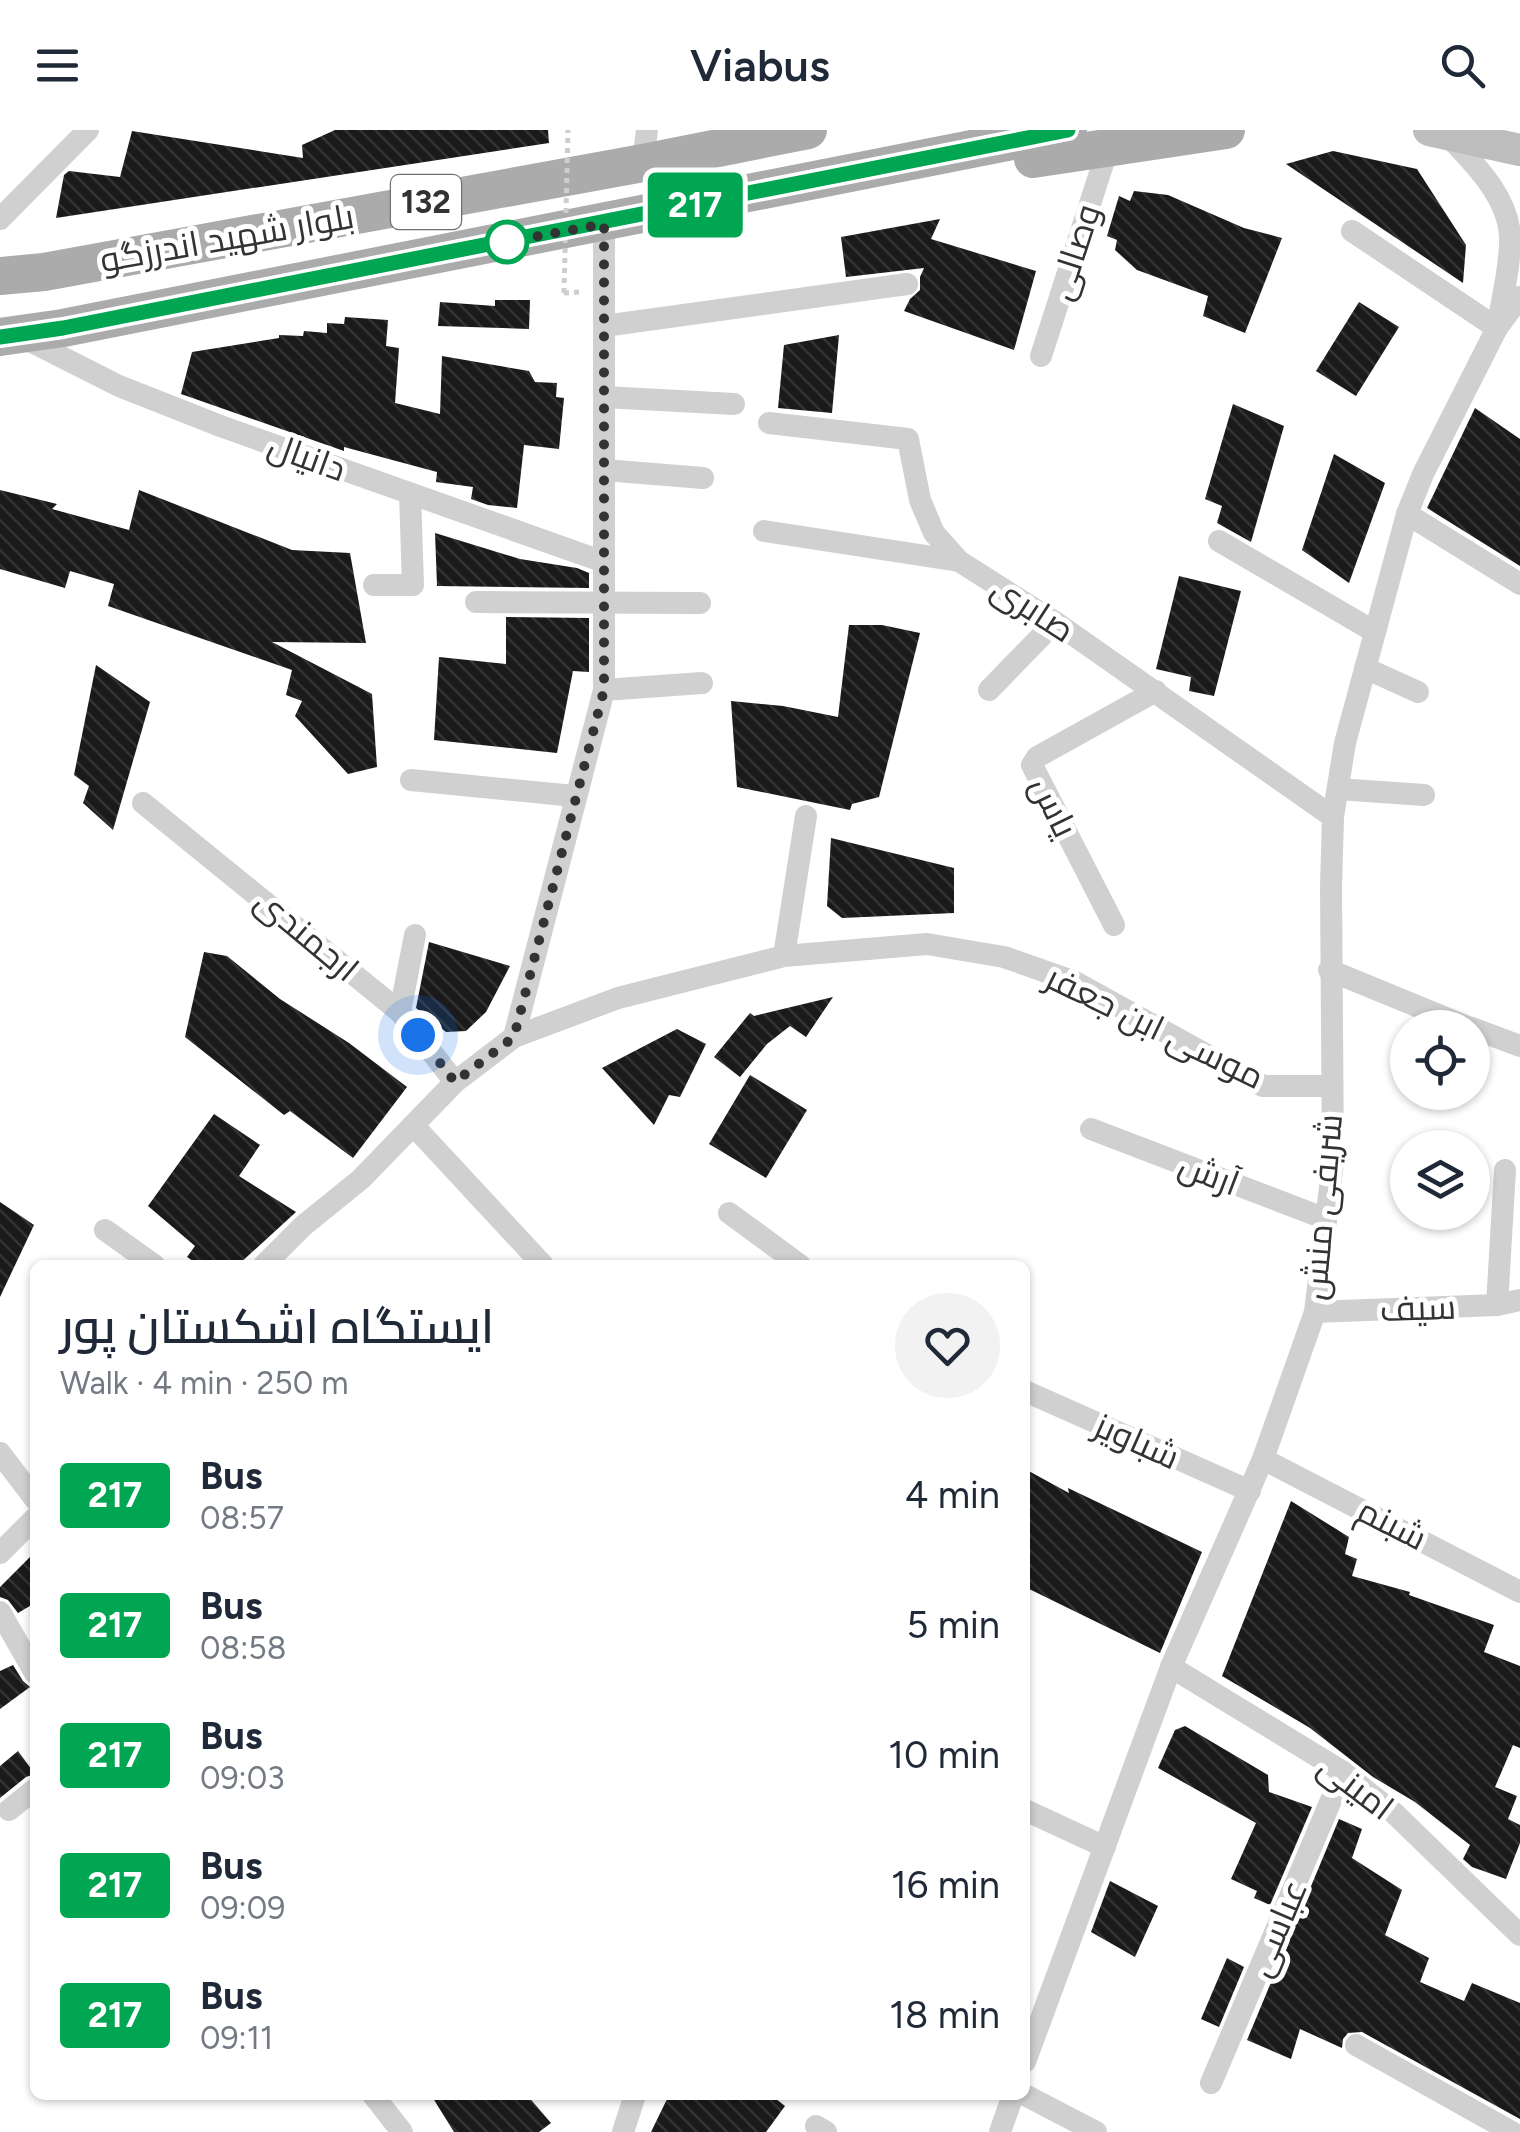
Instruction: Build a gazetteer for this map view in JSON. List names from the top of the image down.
{
  "streets": {
    "main road": ["132", "بلوار شهید اندرزگو"],
    "street": [
      "وصالی",
      "دانیال",
      "صابری",
      "یاس",
      "ارجمندی",
      "موسی ابن جعفر",
      "آرش",
      "شریفی منش",
      "سیف",
      "شباویز",
      "شبنم",
      "امینی",
      "عباسی"
    ]
  },
  "crossings": [
    ["بلوار شهید اندرزگو", "دانیال"],
    ["صابری", "یاس"],
    ["صابری", "شریفی منش"],
    ["ارجمندی", "موسی ابن جعفر"],
    ["موسی ابن جعفر", "شریفی منش"],
    ["آرش", "شریفی منش"],
    ["شریفی منش", "سیف"],
    ["شریفی منش", "شباویز"],
    ["شریفی منش", "شبنم"],
    ["شریفی منش", "امینی"],
    ["امینی", "عباسی"]
  ],
  "lines": ["bus line 217"],
  "page": {
    "header": "Viabus",
    "on_map": "217",
    "heading": ["ایستگاه اشکستان پور", "Walk · 4 min · 250 m"],
    "list": [
      {
        "mark": "217",
        "name": "Bus",
        "note": "08:57",
        "value": "4 min"
      },
      {
        "mark": "217",
        "name": "Bus",
        "note": "08:58",
        "value": "5 min"
      },
      {
        "mark": "217",
        "name": "Bus",
        "note": "09:03",
        "value": "10 min"
      },
      {
        "mark": "217",
        "name": "Bus",
        "note": "09:09",
        "value": "16 min"
      },
      {
        "mark": "217",
        "name": "Bus",
        "note": "09:11",
        "value": "18 min"
      }
    ]
  }
}
